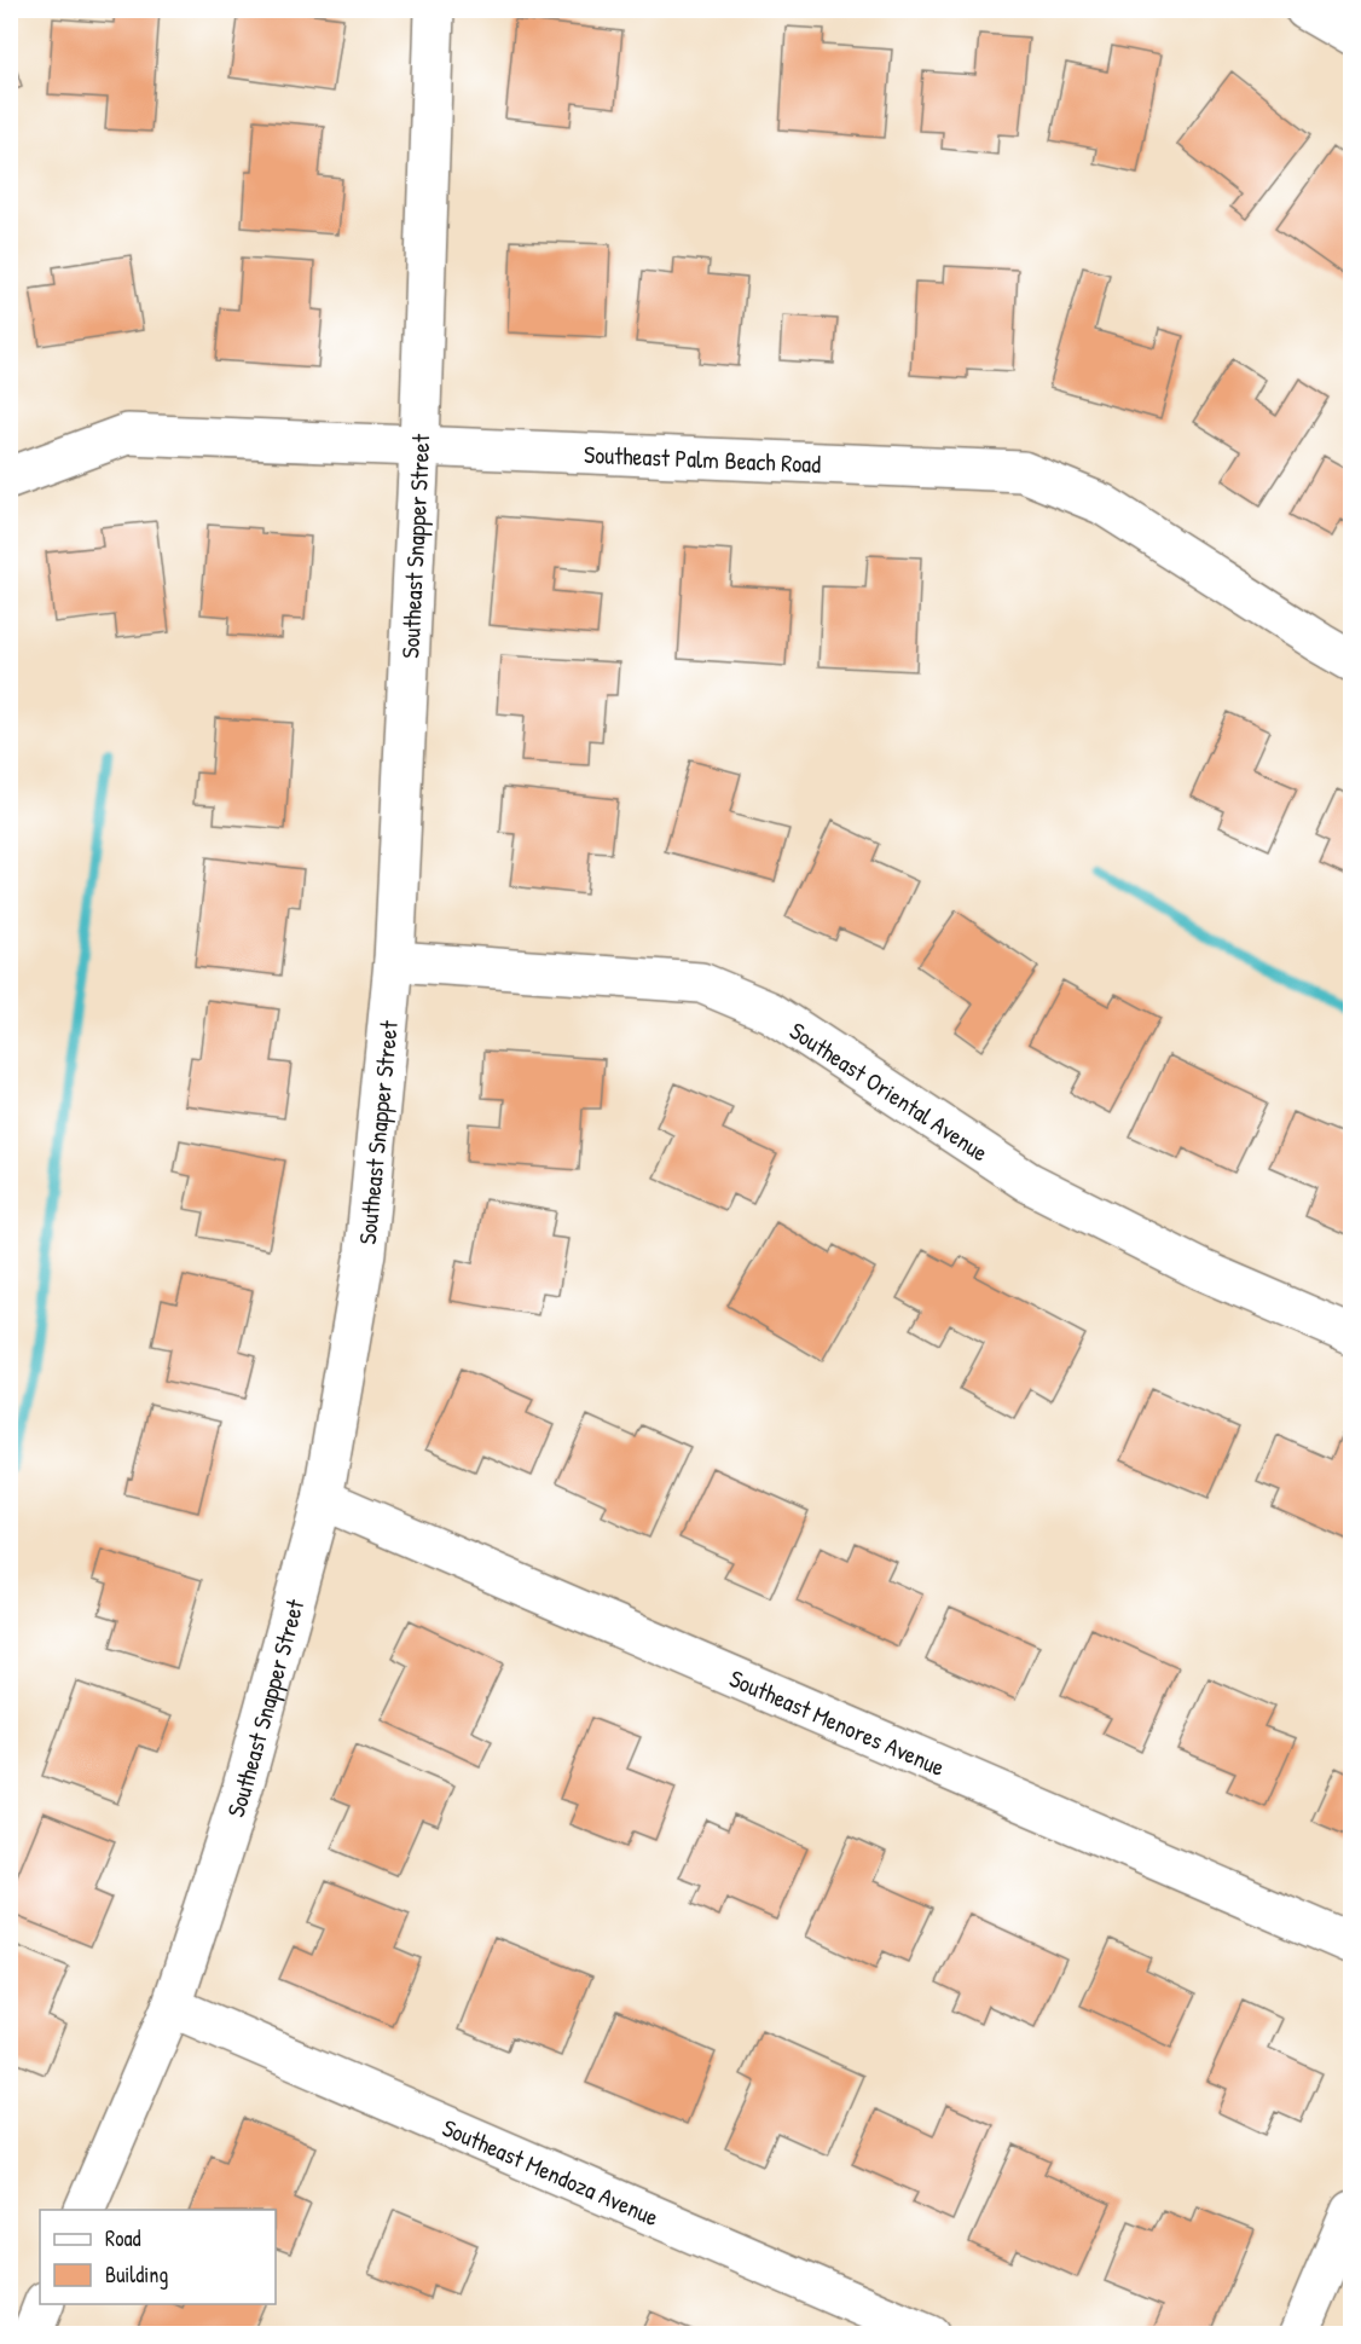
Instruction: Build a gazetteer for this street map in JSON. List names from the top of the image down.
{
  "streets": {
    "street": [
      "Southeast Palm Beach Road",
      "Southeast Snapper Street",
      "Southeast Oriental Avenue",
      "Southeast Menores Avenue",
      "Southeast Mendoza Avenue"
    ]
  },
  "crossings": [
    ["Southeast Palm Beach Road", "Southeast Snapper Street"],
    ["Southeast Snapper Street", "Southeast Oriental Avenue"],
    ["Southeast Snapper Street", "Southeast Menores Avenue"],
    ["Southeast Snapper Street", "Southeast Mendoza Avenue"]
  ],
  "legend": ["Road", "Building"]
}
